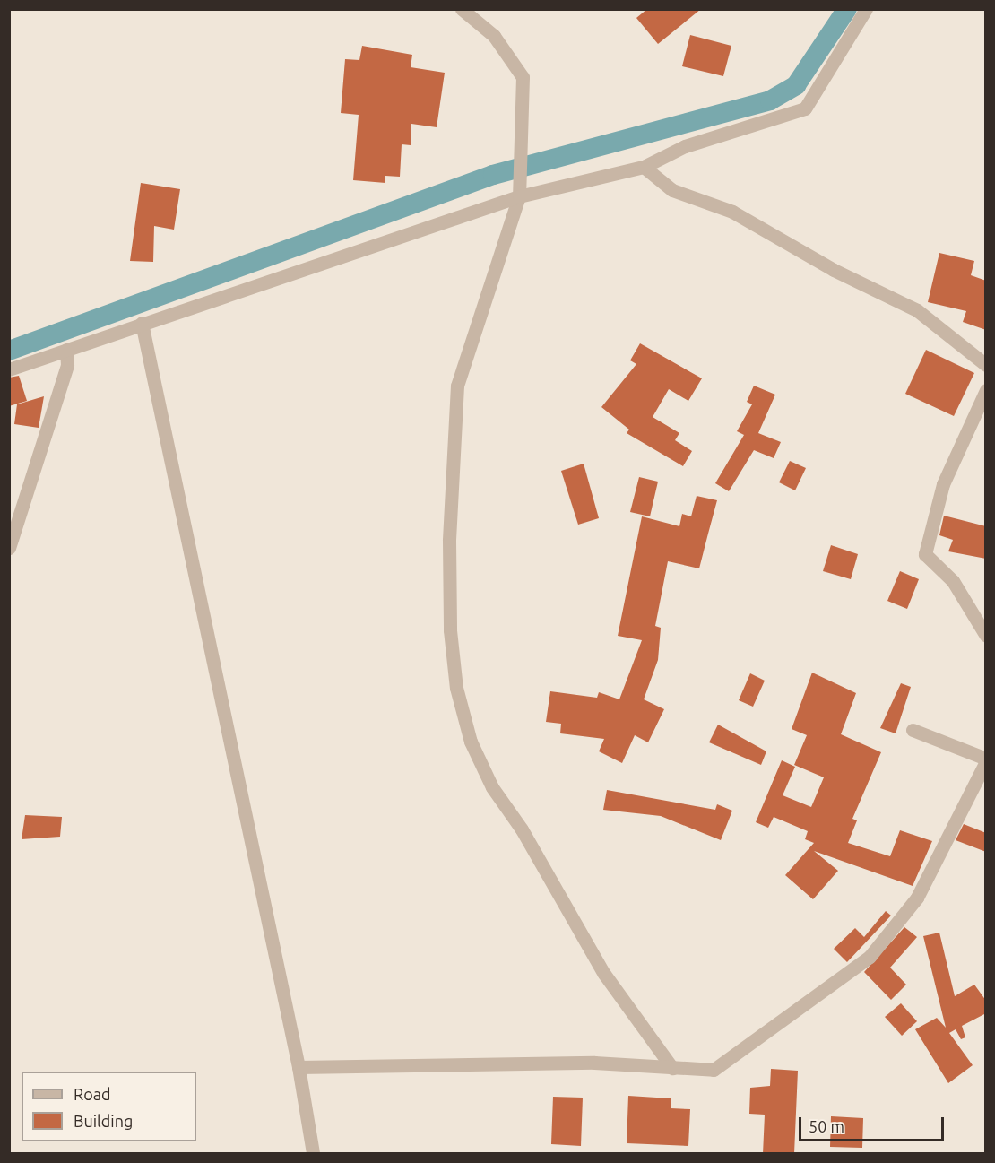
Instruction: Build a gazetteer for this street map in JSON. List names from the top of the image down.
{
  "legend": ["Road", "Building"],
  "scale_bar": "50 m"
}
